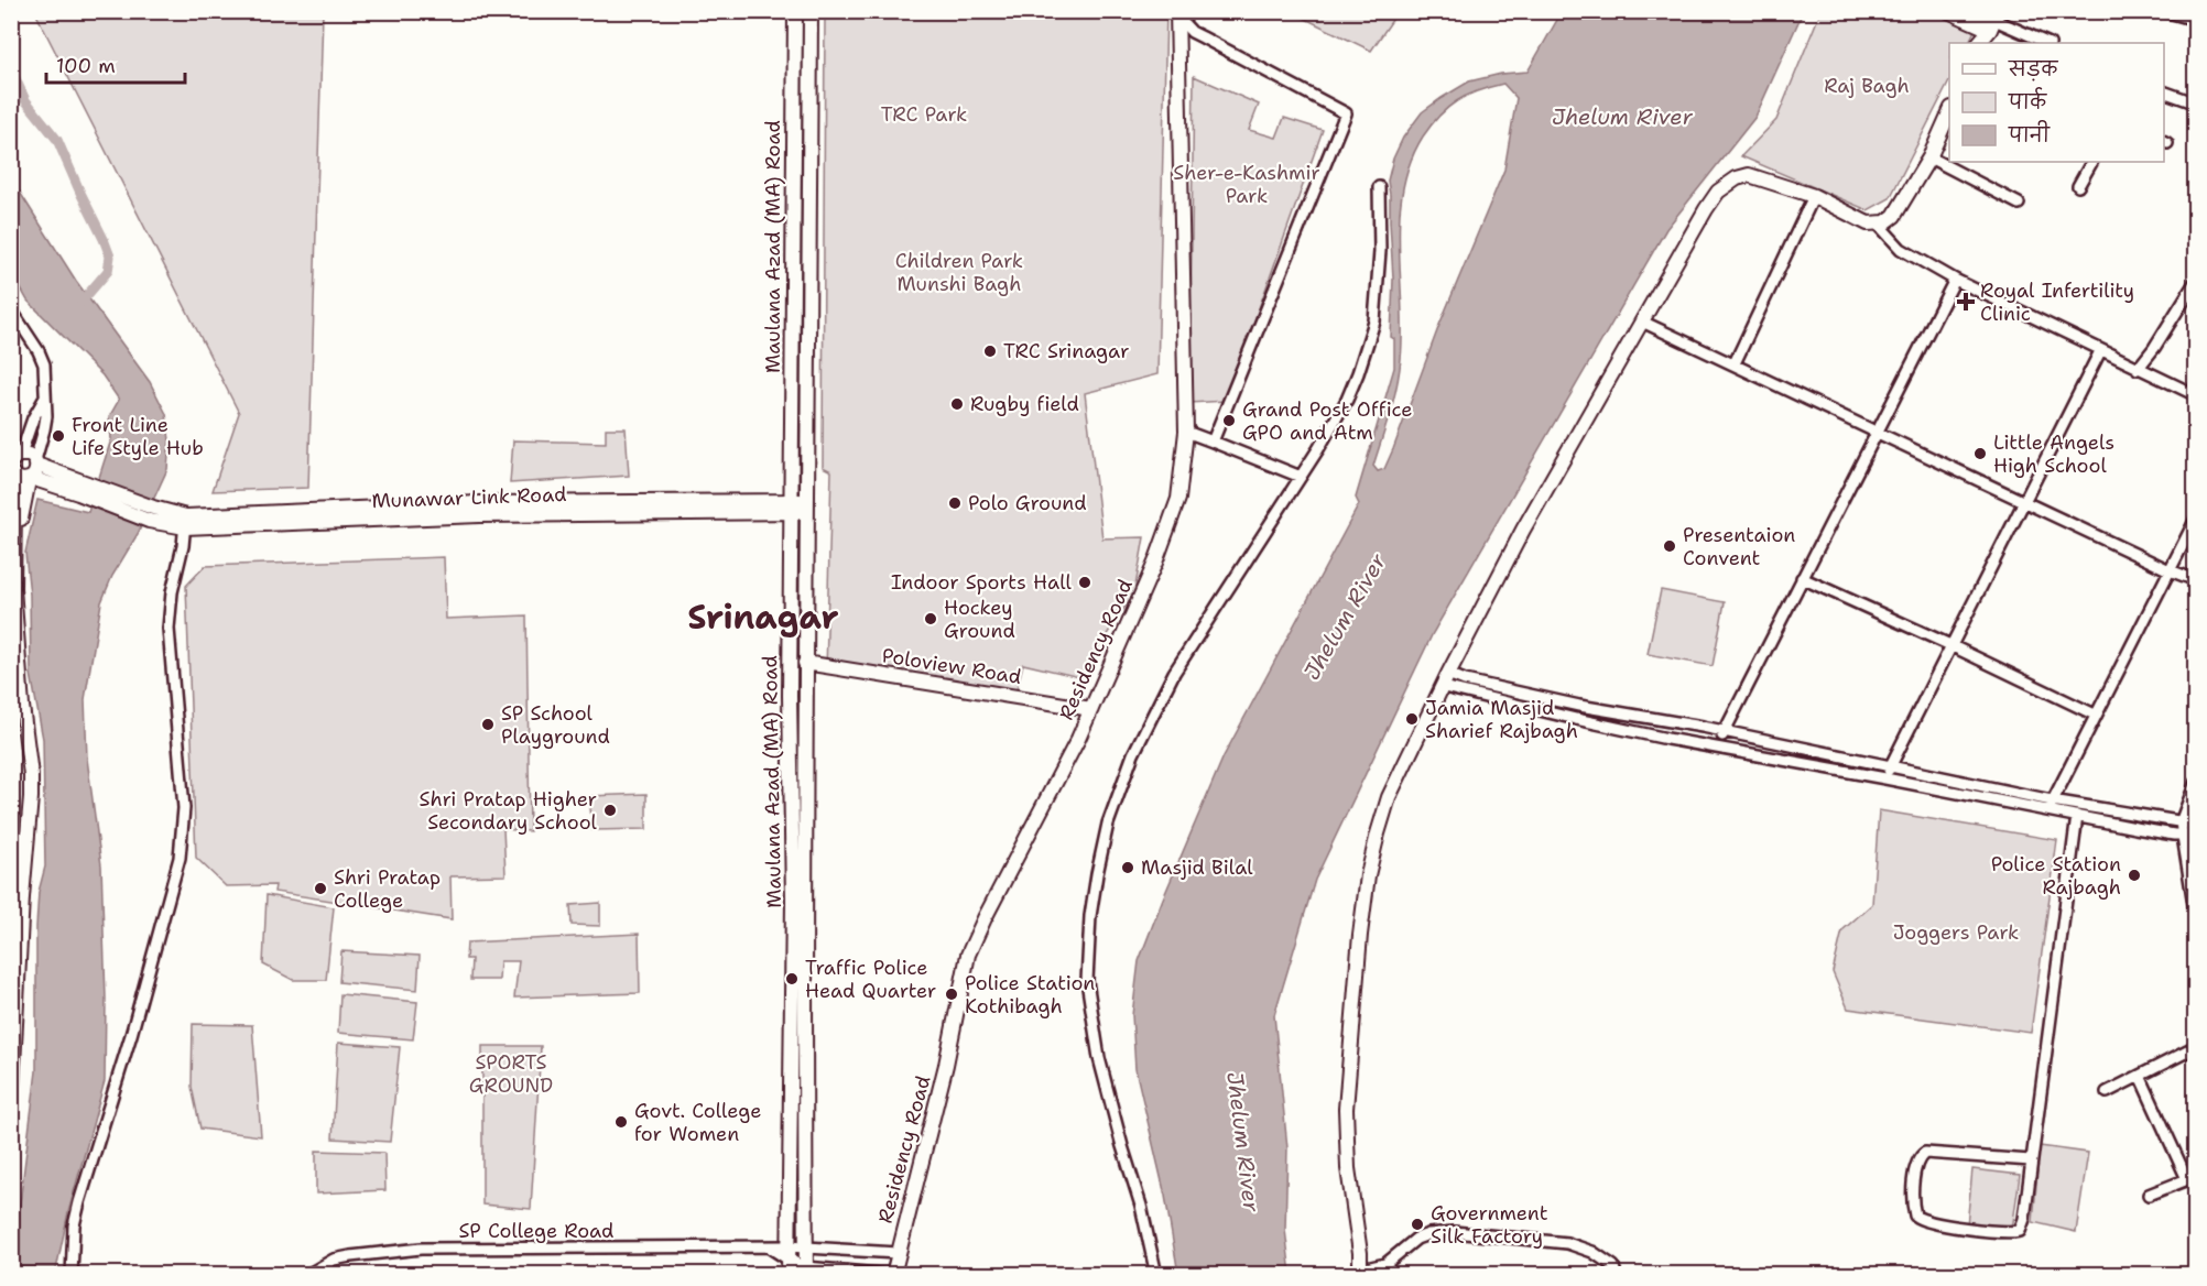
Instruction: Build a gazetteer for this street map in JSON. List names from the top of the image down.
{
  "streets": {
    "main road": [
      "Maulana Azad (MA) Road",
      "Munawar Link Road",
      "Residency Road",
      "Poloview Road"
    ],
    "street": ["SP College Road"]
  },
  "crossings": [
    ["Maulana Azad (MA) Road", "Munawar Link Road"],
    ["Maulana Azad (MA) Road", "Poloview Road"],
    ["Maulana Azad (MA) Road", "SP College Road"],
    ["Residency Road", "Poloview Road"]
  ],
  "districts": ["Srinagar"],
  "water": ["Jhelum River"],
  "parks": [
    "Raj Bagh",
    "TRC Park",
    "Sher-e-Kashmir Park",
    "Children Park Munshi Bagh",
    "Joggers Park",
    "SPORTS GROUND"
  ],
  "places": {
    "health": ["Royal Infertility Clinic"],
    "other": [
      "TRC Srinagar",
      "Rugby field",
      "Grand Post Office GPO and Atm",
      "Front Line Life Style Hub",
      "Little Angels High School",
      "Polo Ground",
      "Presentaion Convent",
      "Indoor Sports Hall",
      "Hockey Ground",
      "Jamia Masjid Sharief Rajbagh",
      "SP School Playground",
      "Shri Pratap Higher Secondary School",
      "Masjid Bilal",
      "Police Station Rajbagh",
      "Shri Pratap College",
      "Traffic Police Head Quarter",
      "Police Station Kothibagh",
      "Govt. College for Women",
      "Government Silk Factory"
    ]
  },
  "legend": ["सड़क", "पार्क", "पानी"],
  "scale_bar": "100 m"
}
